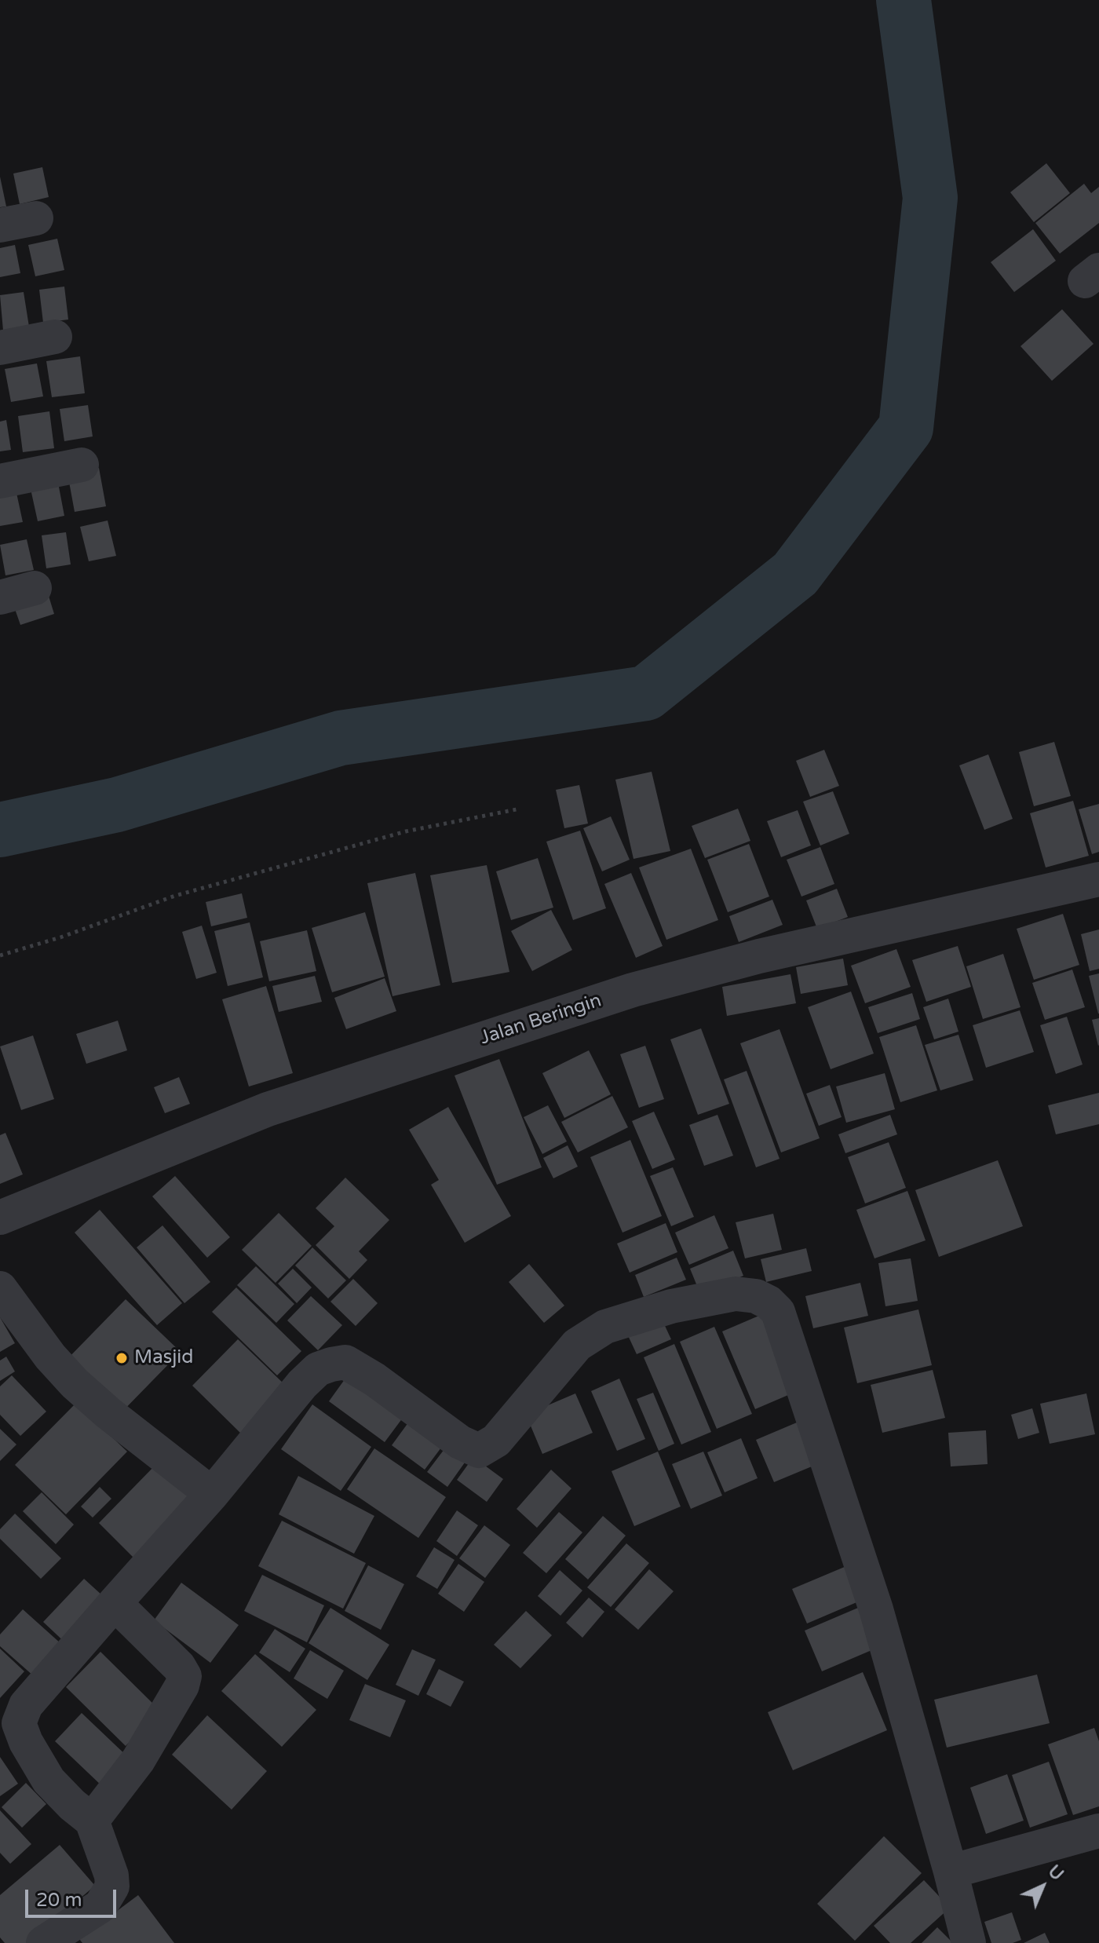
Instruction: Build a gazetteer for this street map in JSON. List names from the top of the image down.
{
  "streets": {
    "street": ["Jalan Beringin"]
  },
  "places": ["Masjid"],
  "scale_bar": "20 m",
  "north": "top right"
}
